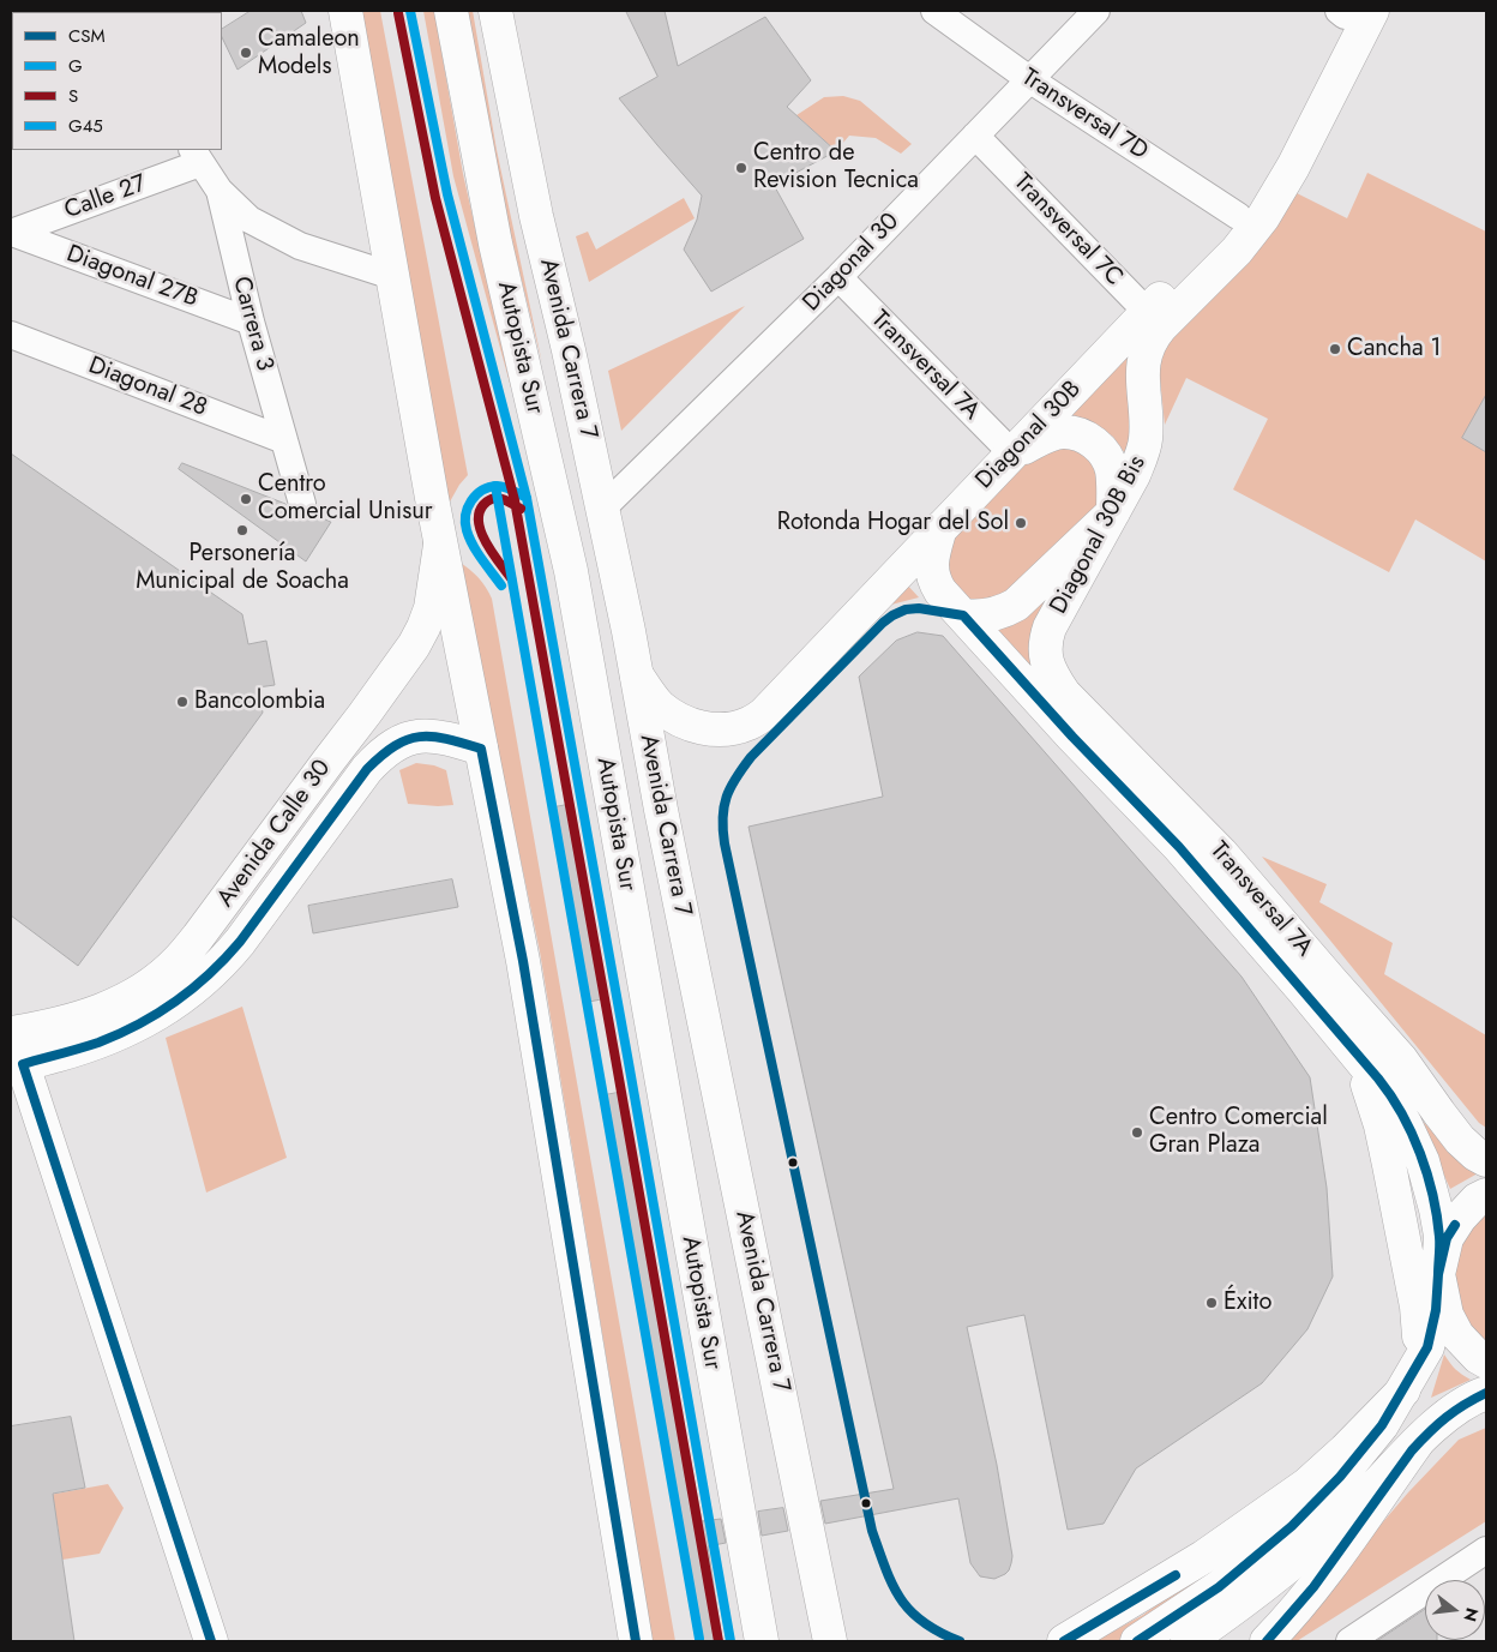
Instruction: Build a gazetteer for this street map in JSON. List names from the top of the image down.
{
  "streets": {
    "main road": [
      "Autopista Sur",
      "Avenida Carrera 7",
      "Transversal 7A",
      "Diagonal 30B",
      "Diagonal 30B Bis",
      "Avenida Calle 30"
    ],
    "street": [
      "Transversal 7D",
      "Calle 27",
      "Transversal 7C",
      "Diagonal 30",
      "Diagonal 27B",
      "Carrera 3",
      "Diagonal 28"
    ]
  },
  "crossings": [
    ["Transversal 7D", "Diagonal 30"],
    ["Transversal 7D", "Diagonal 30B"],
    ["Calle 27", "Diagonal 27B"],
    ["Calle 27", "Carrera 3"],
    ["Transversal 7C", "Diagonal 30"],
    ["Transversal 7C", "Diagonal 30B"],
    ["Transversal 7C", "Diagonal 30B Bis"],
    ["Diagonal 30", "Avenida Carrera 7"],
    ["Diagonal 30", "Transversal 7A"],
    ["Diagonal 27B", "Carrera 3"],
    ["Carrera 3", "Diagonal 28"],
    ["Avenida Carrera 7", "Diagonal 30B"],
    ["Transversal 7A", "Diagonal 30B"],
    ["Transversal 7A", "Diagonal 30B Bis"],
    ["Diagonal 30B", "Diagonal 30B Bis"]
  ],
  "places": [
    "Camaleon Models",
    "Centro de Revision Tecnica",
    "Cancha 1",
    "Centro Comercial Unisur",
    "Rotonda Hogar del Sol",
    "Personería Municipal de Soacha",
    "Bancolombia",
    "Centro Comercial Gran Plaza",
    "Éxito"
  ],
  "lines": [
    "transit line G",
    "transit line S",
    "transit line G45",
    "transit line CSM"
  ],
  "legend": [
    "CSM",
    "G",
    "S",
    "G45"
  ],
  "north": "right"
}
